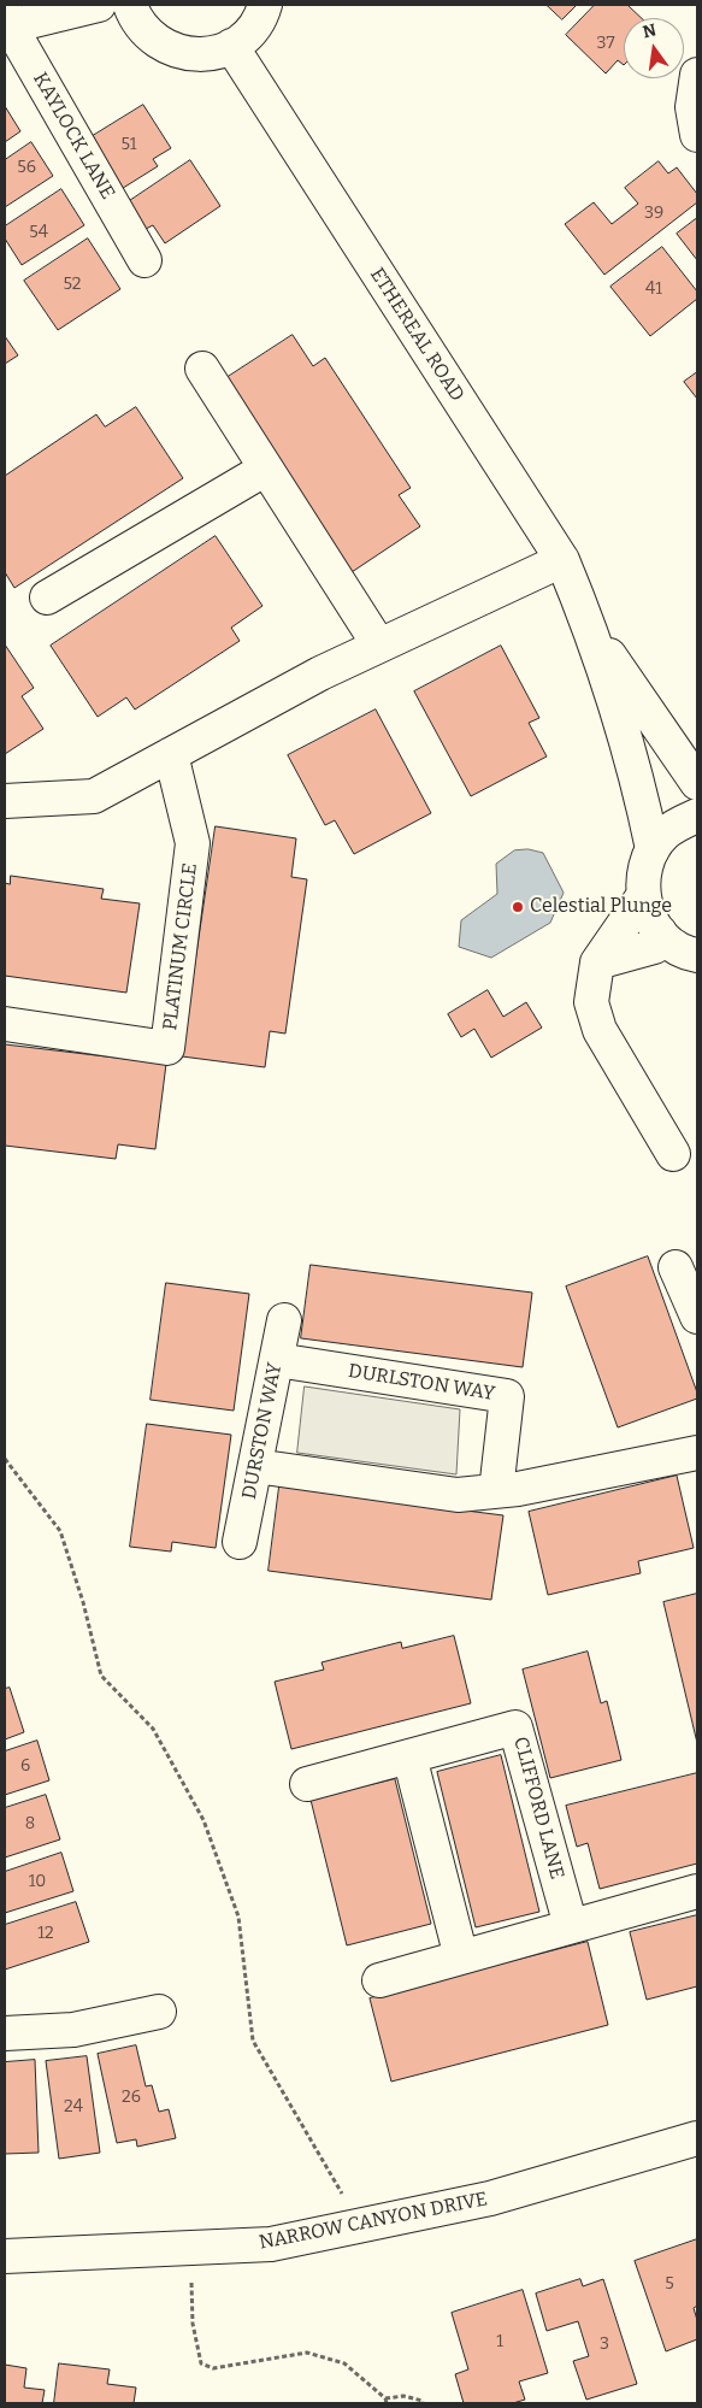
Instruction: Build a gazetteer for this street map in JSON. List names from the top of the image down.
{
  "streets": {
    "street": [
      "KAYLOCK LANE",
      "ETHEREAL ROAD",
      "PLATINUM CIRCLE",
      "DURLSTON WAY",
      "DURSTON WAY",
      "CLIFFORD LANE",
      "NARROW CANYON DRIVE"
    ]
  },
  "crossings": [
    ["DURLSTON WAY", "DURSTON WAY"]
  ],
  "places": ["Celestial Plunge"],
  "house_numbers": [
    "37",
    "51",
    "56",
    "39",
    "54",
    "52",
    "41",
    "6",
    "8",
    "10",
    "12",
    "26",
    "24",
    "5",
    "1",
    "3"
  ],
  "north": "top"
}
